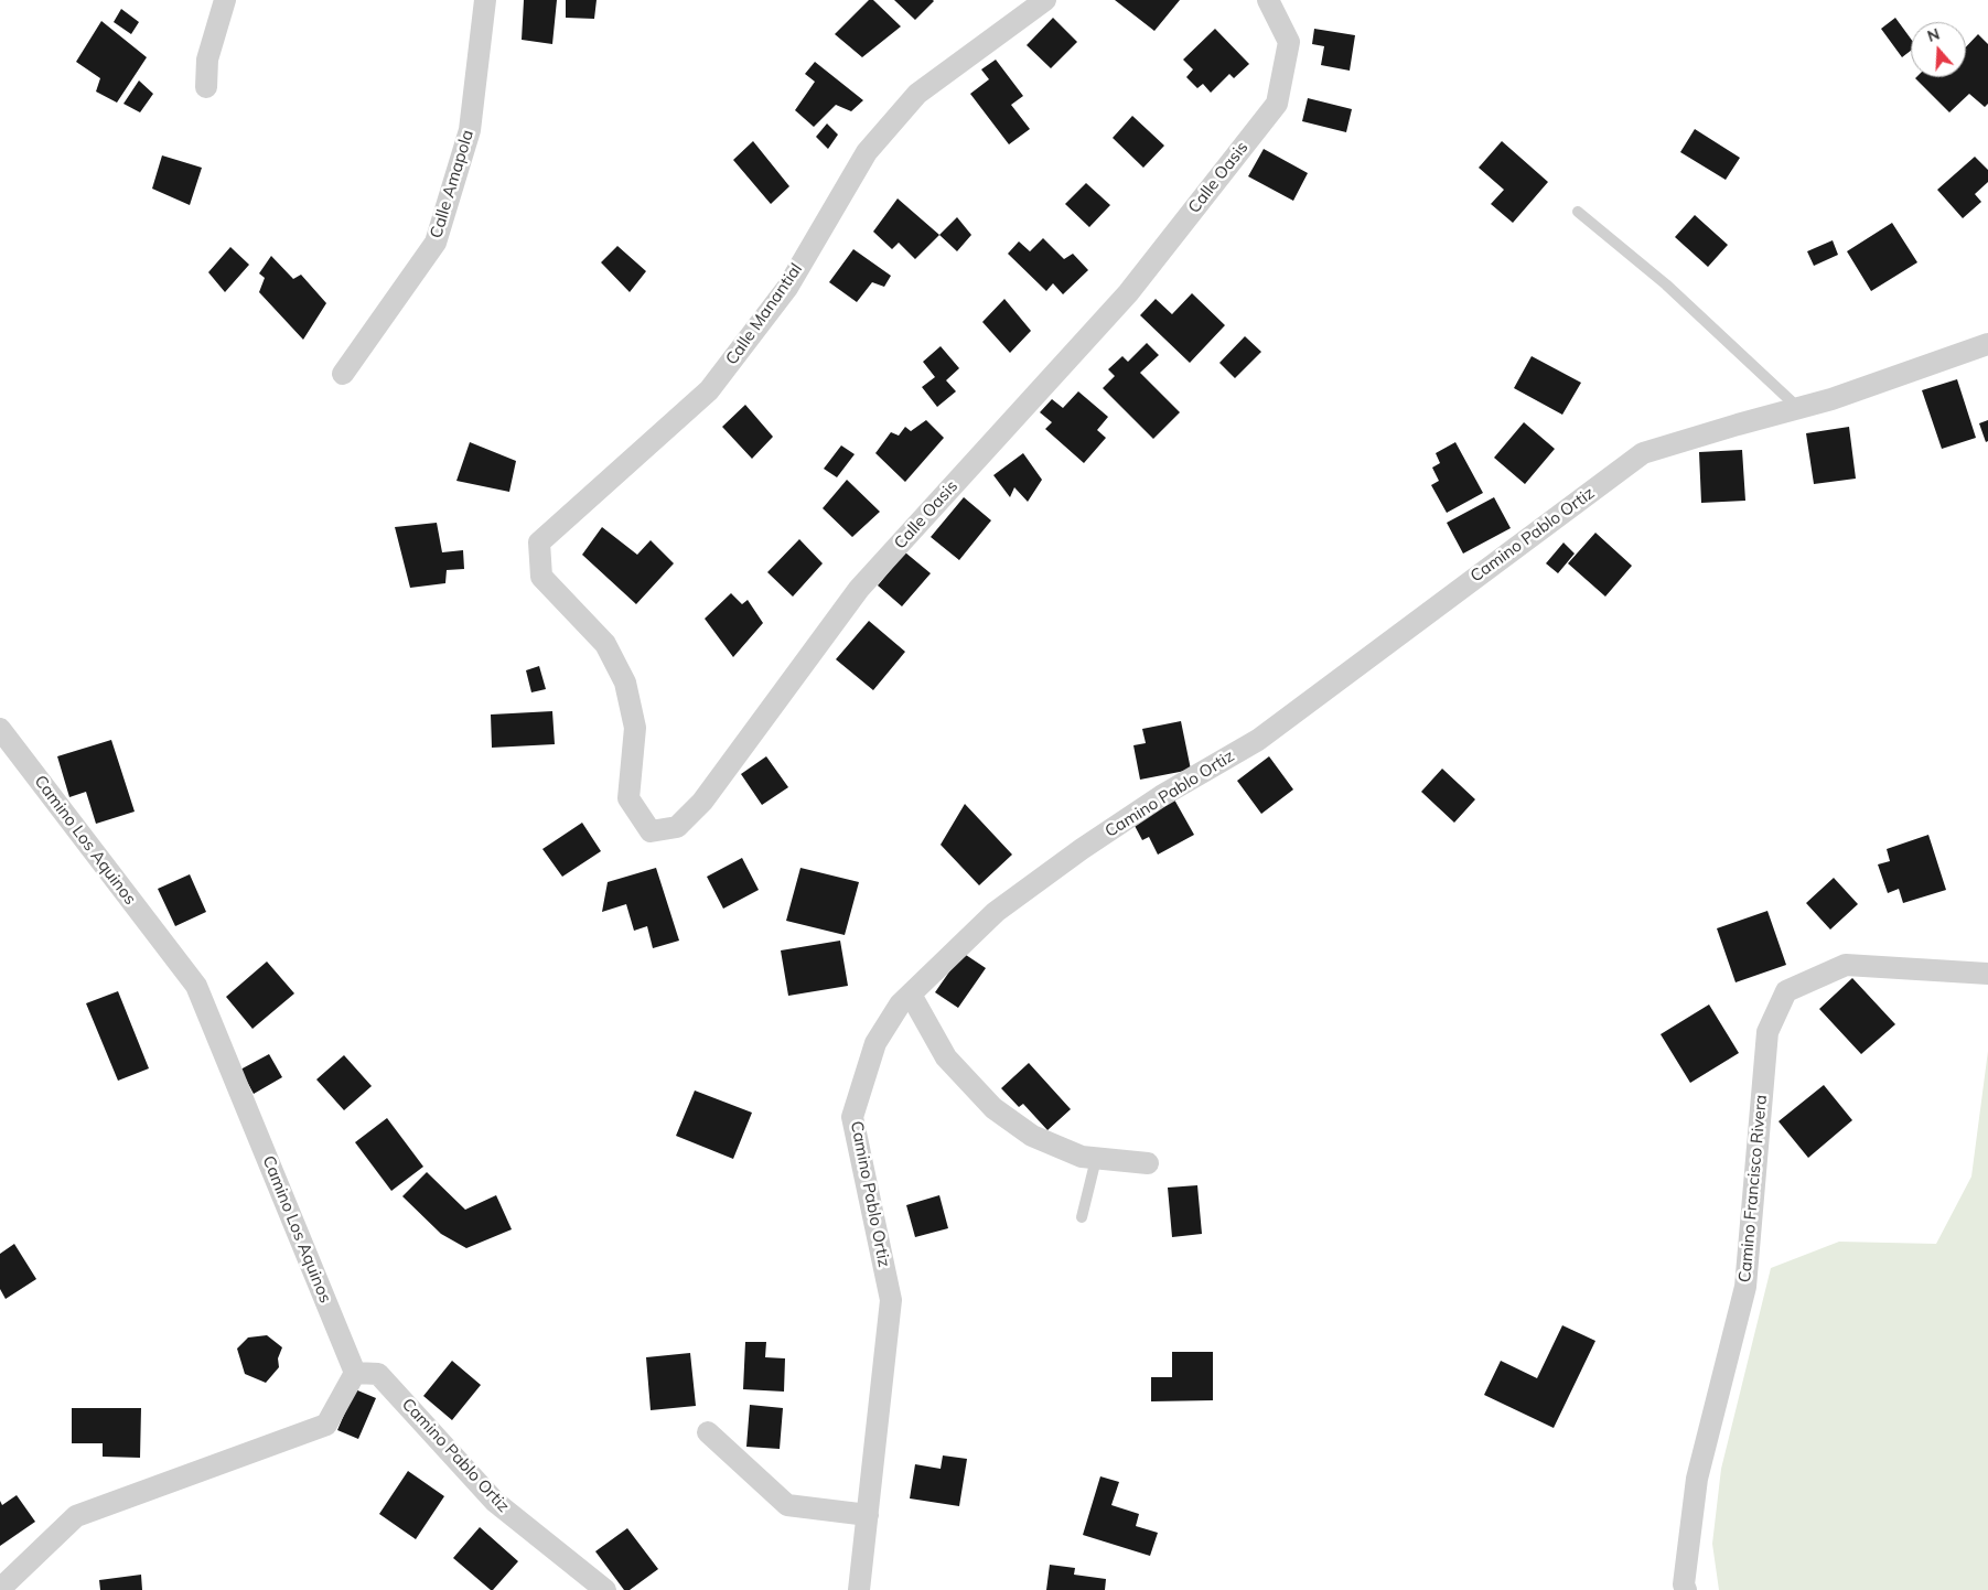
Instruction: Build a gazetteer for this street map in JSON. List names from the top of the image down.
{
  "streets": {
    "street": [
      "Calle Oasis",
      "Calle Amapola",
      "Calle Manantial",
      "Camino Pablo Ortiz",
      "Camino Los Aquinos",
      "Camino Francisco Rivera"
    ]
  },
  "crossings": [
    ["Calle Oasis", "Calle Manantial"],
    ["Camino Pablo Ortiz", "Camino Los Aquinos"]
  ],
  "north": "top"
}
